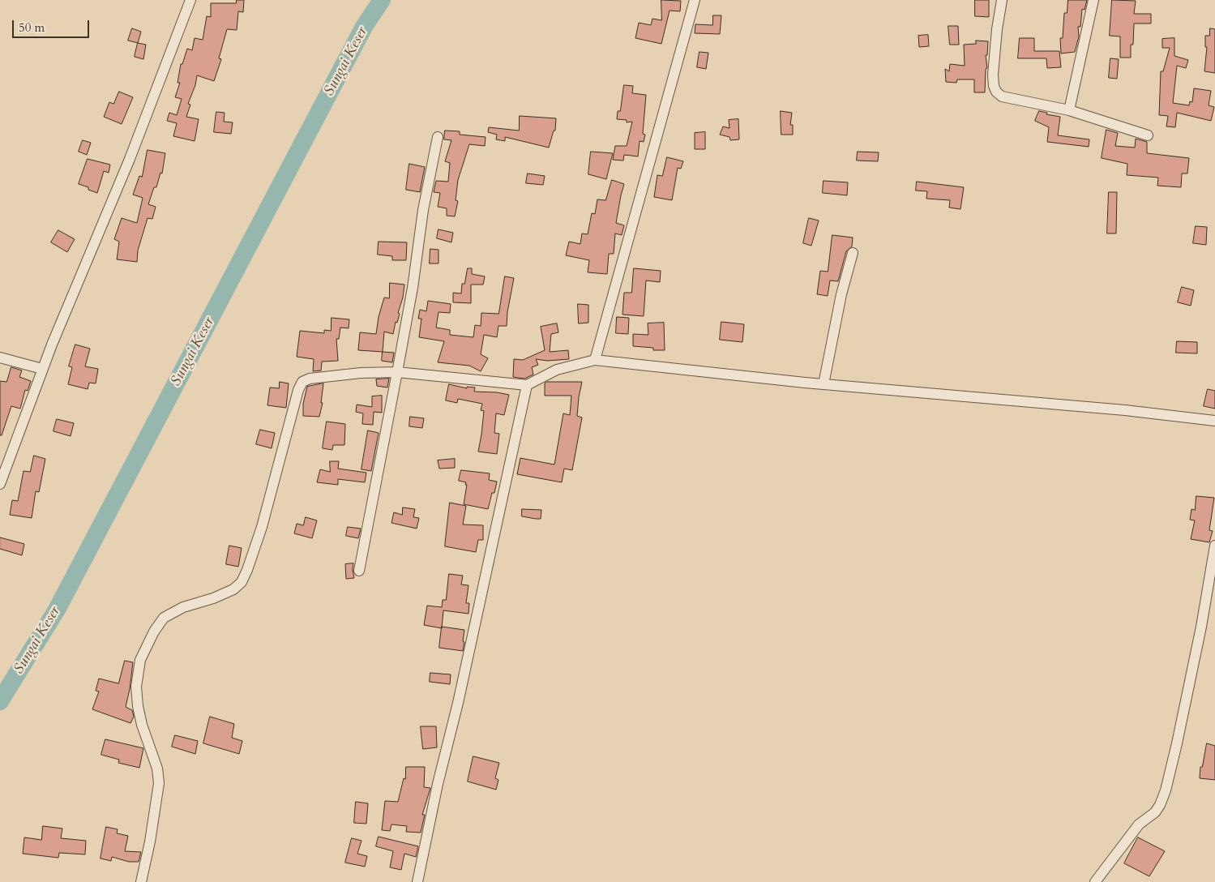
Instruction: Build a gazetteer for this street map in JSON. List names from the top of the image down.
{
  "water": ["Sungai Keser"],
  "scale_bar": "50 m"
}
